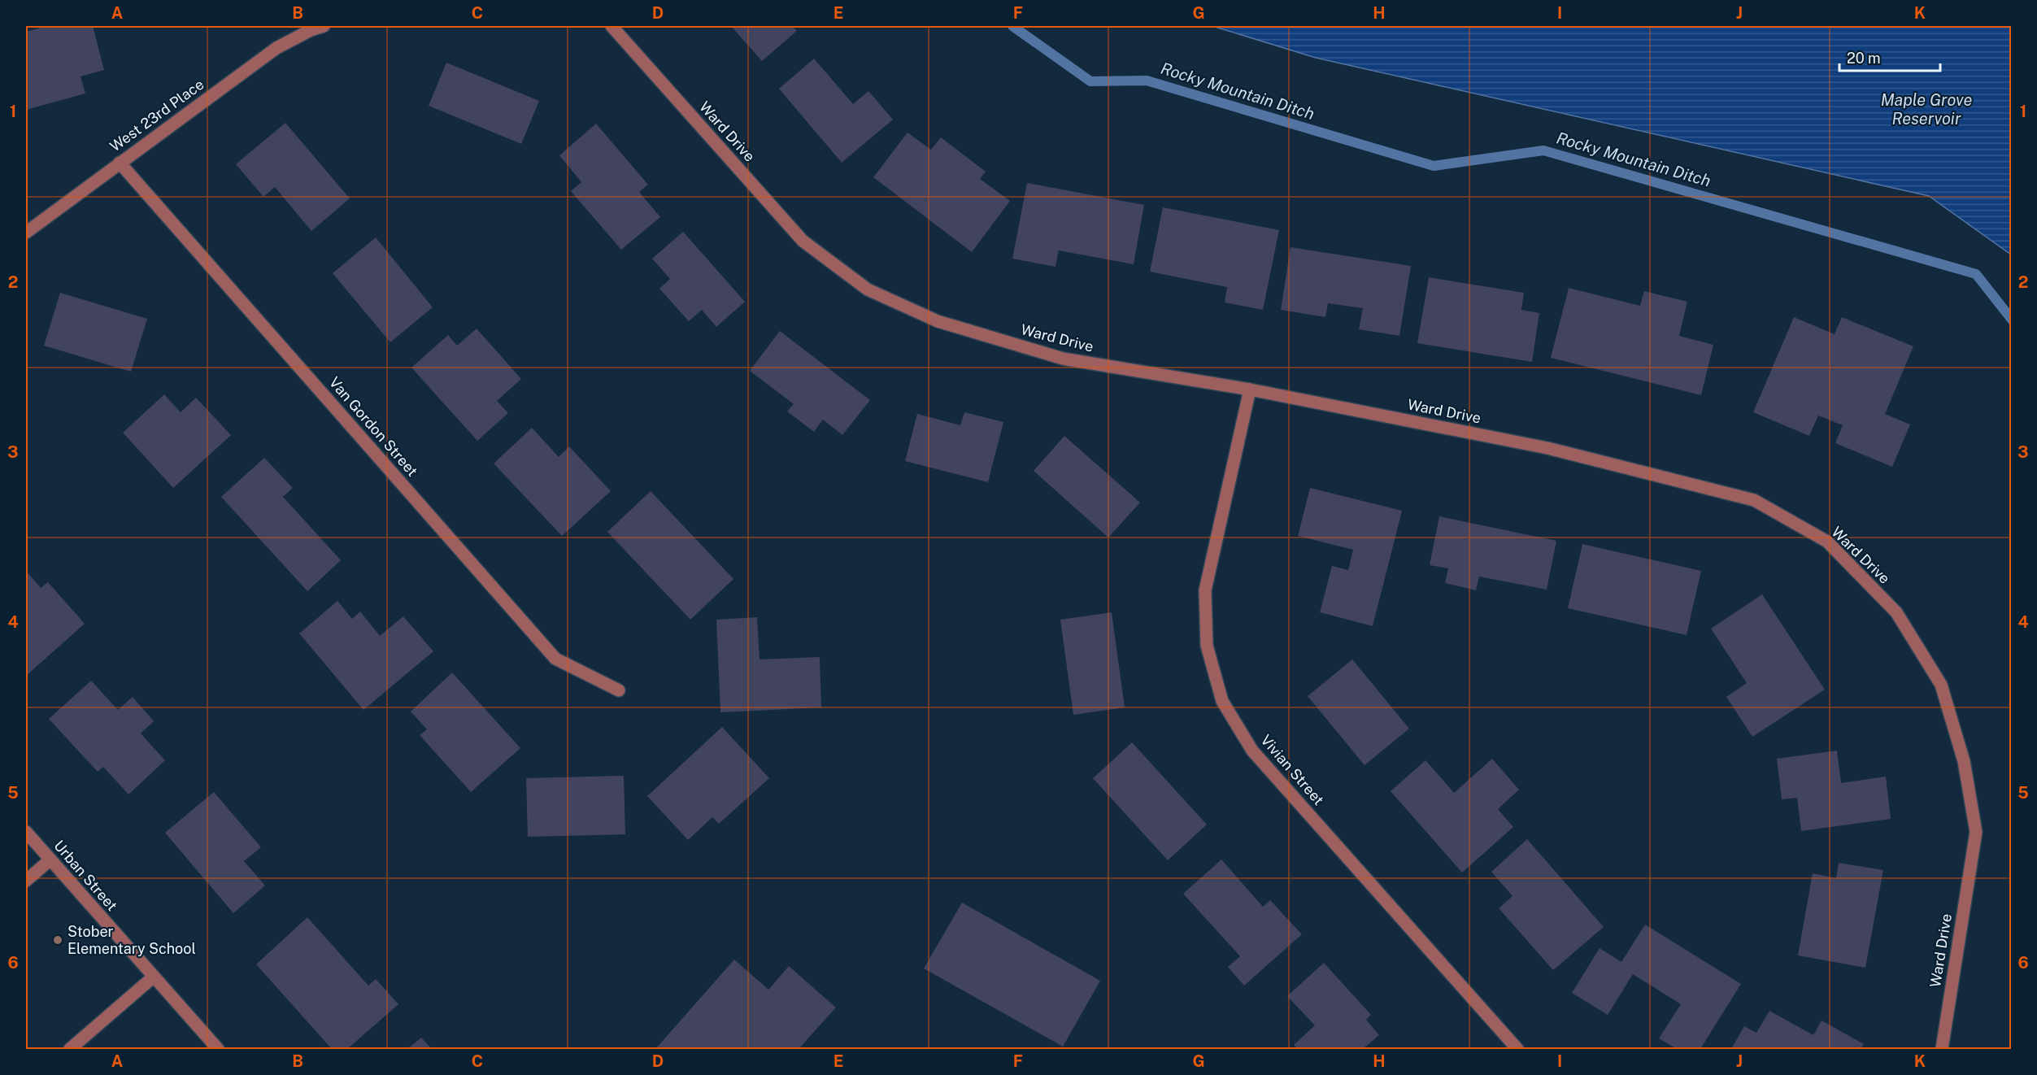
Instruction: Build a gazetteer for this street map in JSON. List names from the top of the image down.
{
  "streets": {
    "street": [
      "West 23rd Place",
      "Ward Drive",
      "Van Gordon Street",
      "Vivian Street",
      "Urban Street"
    ]
  },
  "crossings": [
    ["West 23rd Place", "Van Gordon Street"],
    ["Ward Drive", "Vivian Street"]
  ],
  "water": ["Rocky Mountain Ditch", "Maple Grove Reservoir"],
  "places": ["Stober Elementary School"],
  "scale_bar": "20 m",
  "grid": {
    "columns": [
      "A",
      "B",
      "C",
      "D",
      "E",
      "F",
      "G",
      "H",
      "I",
      "J",
      "K"
    ],
    "rows": [
      "1",
      "2",
      "3",
      "4",
      "5",
      "6"
    ]
  }
}
